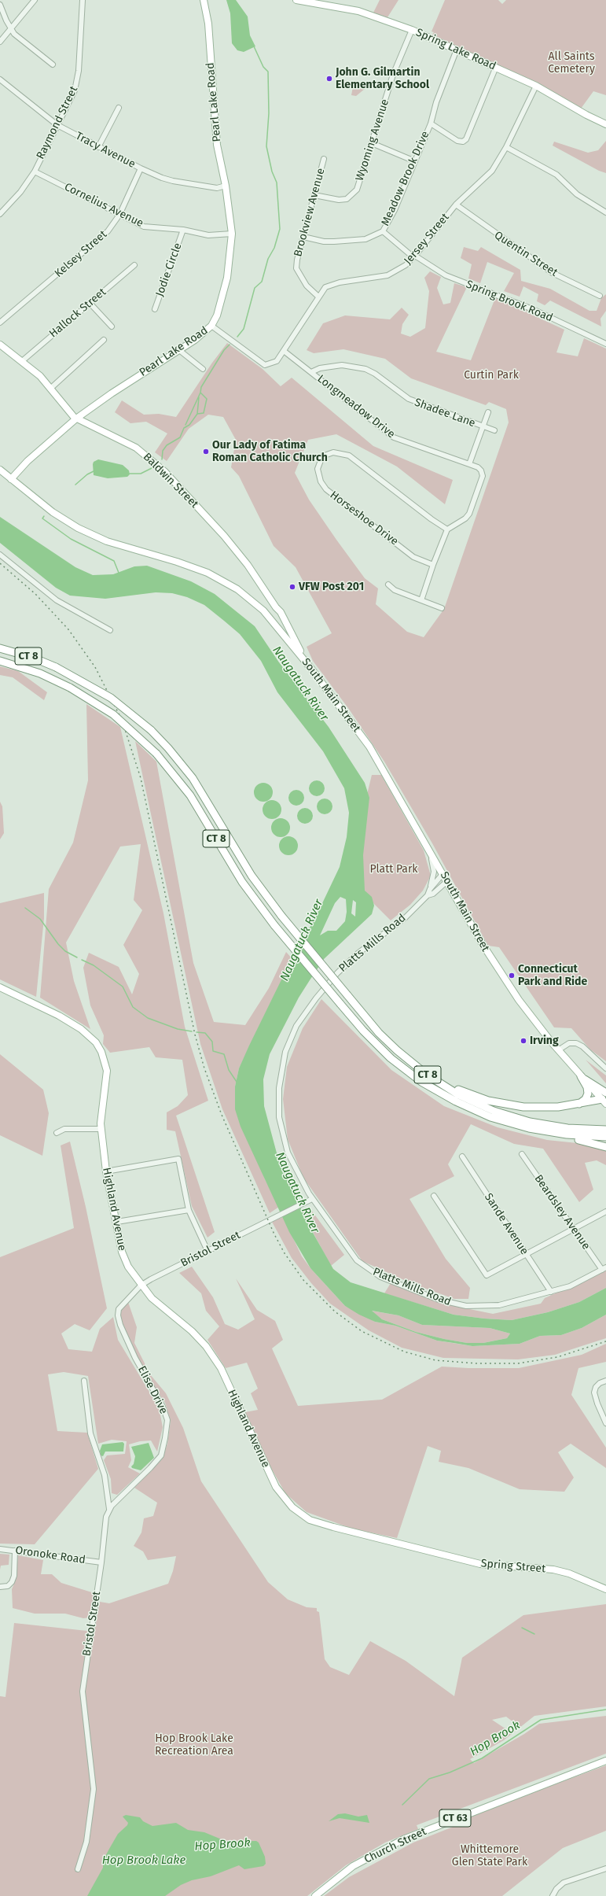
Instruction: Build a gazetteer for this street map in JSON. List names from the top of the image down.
{
  "streets": {
    "highway": ["CT 8"],
    "main road": [
      "Spring Lake Road",
      "Pearl Lake Road",
      "Baldwin Street",
      "South Main Street",
      "Highland Avenue",
      "Spring Street",
      "CT 63",
      "Church Street"
    ],
    "street": [
      "Raymond Street",
      "Wyoming Avenue",
      "Tracy Avenue",
      "Meadow Brook Drive",
      "Cornelius Avenue",
      "Brookview Avenue",
      "Jersey Street",
      "Kelsey Street",
      "Quentin Street",
      "Jodie Circle",
      "Spring Brook Road",
      "Hallock Street",
      "Longmeadow Drive",
      "Shadee Lane",
      "Horseshoe Drive",
      "Platts Mills Road",
      "Beardsley Avenue",
      "Sande Avenue",
      "Bristol Street",
      "Elise Drive",
      "Oronoke Road"
    ]
  },
  "crossings": [
    ["Spring Lake Road", "Wyoming Avenue"],
    ["Spring Lake Road", "Meadow Brook Drive"],
    ["Spring Lake Road", "Jersey Street"],
    ["Pearl Lake Road", "Tracy Avenue"],
    ["Pearl Lake Road", "Cornelius Avenue"],
    ["Pearl Lake Road", "Jersey Street"],
    ["Pearl Lake Road", "Baldwin Street"],
    ["Pearl Lake Road", "South Main Street"],
    ["Raymond Street", "Tracy Avenue"],
    ["Raymond Street", "Cornelius Avenue"],
    ["Wyoming Avenue", "Brookview Avenue"],
    ["Tracy Avenue", "Kelsey Street"],
    ["Meadow Brook Drive", "Brookview Avenue"],
    ["Meadow Brook Drive", "Spring Brook Road"],
    ["Cornelius Avenue", "Kelsey Street"],
    ["Cornelius Avenue", "Jodie Circle"],
    ["Brookview Avenue", "Jersey Street"],
    ["Jersey Street", "Quentin Street"],
    ["Jersey Street", "Spring Brook Road"],
    ["Jersey Street", "Longmeadow Drive"],
    ["Hallock Street", "Baldwin Street"],
    ["Longmeadow Drive", "Shadee Lane"],
    ["Longmeadow Drive", "Horseshoe Drive"],
    ["Baldwin Street", "South Main Street"],
    ["South Main Street", "Platts Mills Road"],
    ["Platts Mills Road", "Beardsley Avenue"],
    ["Platts Mills Road", "Sande Avenue"],
    ["Platts Mills Road", "Bristol Street"],
    ["Highland Avenue", "Bristol Street"],
    ["Highland Avenue", "Spring Street"],
    ["Bristol Street", "Elise Drive"],
    ["Bristol Street", "Oronoke Road"]
  ],
  "water": ["Naugatuck River", "Hop Brook", "Hop Brook Lake"],
  "parks": [
    "All Saints Cemetery",
    "Curtin Park",
    "Platt Park",
    "Hop Brook Lake Recreation Area",
    "Whittemore Glen State Park"
  ],
  "places": [
    "John G. Gilmartin Elementary School",
    "Our Lady of Fatima Roman Catholic Church",
    "VFW Post 201",
    "Connecticut Park and Ride",
    "Irving"
  ]
}
